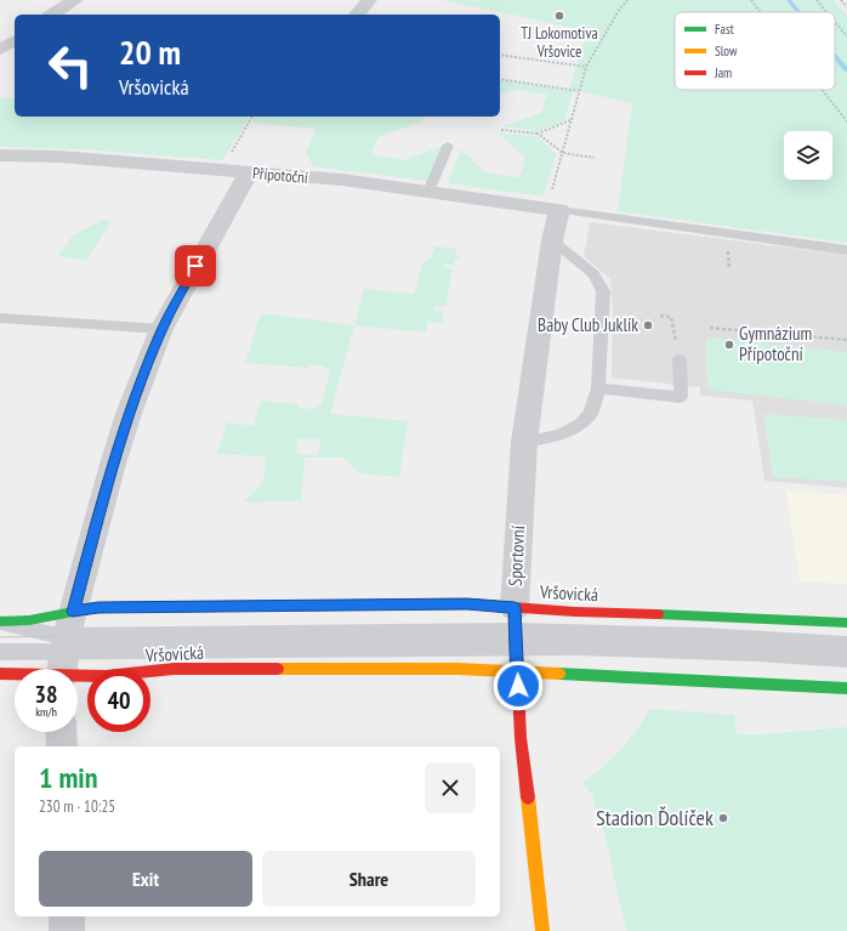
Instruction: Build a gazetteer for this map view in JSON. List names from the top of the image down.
{
  "streets": {
    "main road": ["Sportovní", "Vršovická"],
    "street": ["Přípotoční"]
  },
  "crossings": [
    ["Přípotoční", "Sportovní"],
    ["Sportovní", "Vršovická"]
  ],
  "places": [
    "TJ Lokomotiva Vršovice",
    "Baby Club Juklík",
    "Gymnázium Přípotoční",
    "Stadion Ďolíček"
  ],
  "legend": ["Fast", "Slow", "Jam"],
  "page": {
    "turn": ["20 m", "Vršovická"],
    "speed": "38 km/h",
    "limit": "40",
    "heading": ["1 min", "230 m · 10:25"],
    "buttons": ["Exit", "Share"]
  }
}
